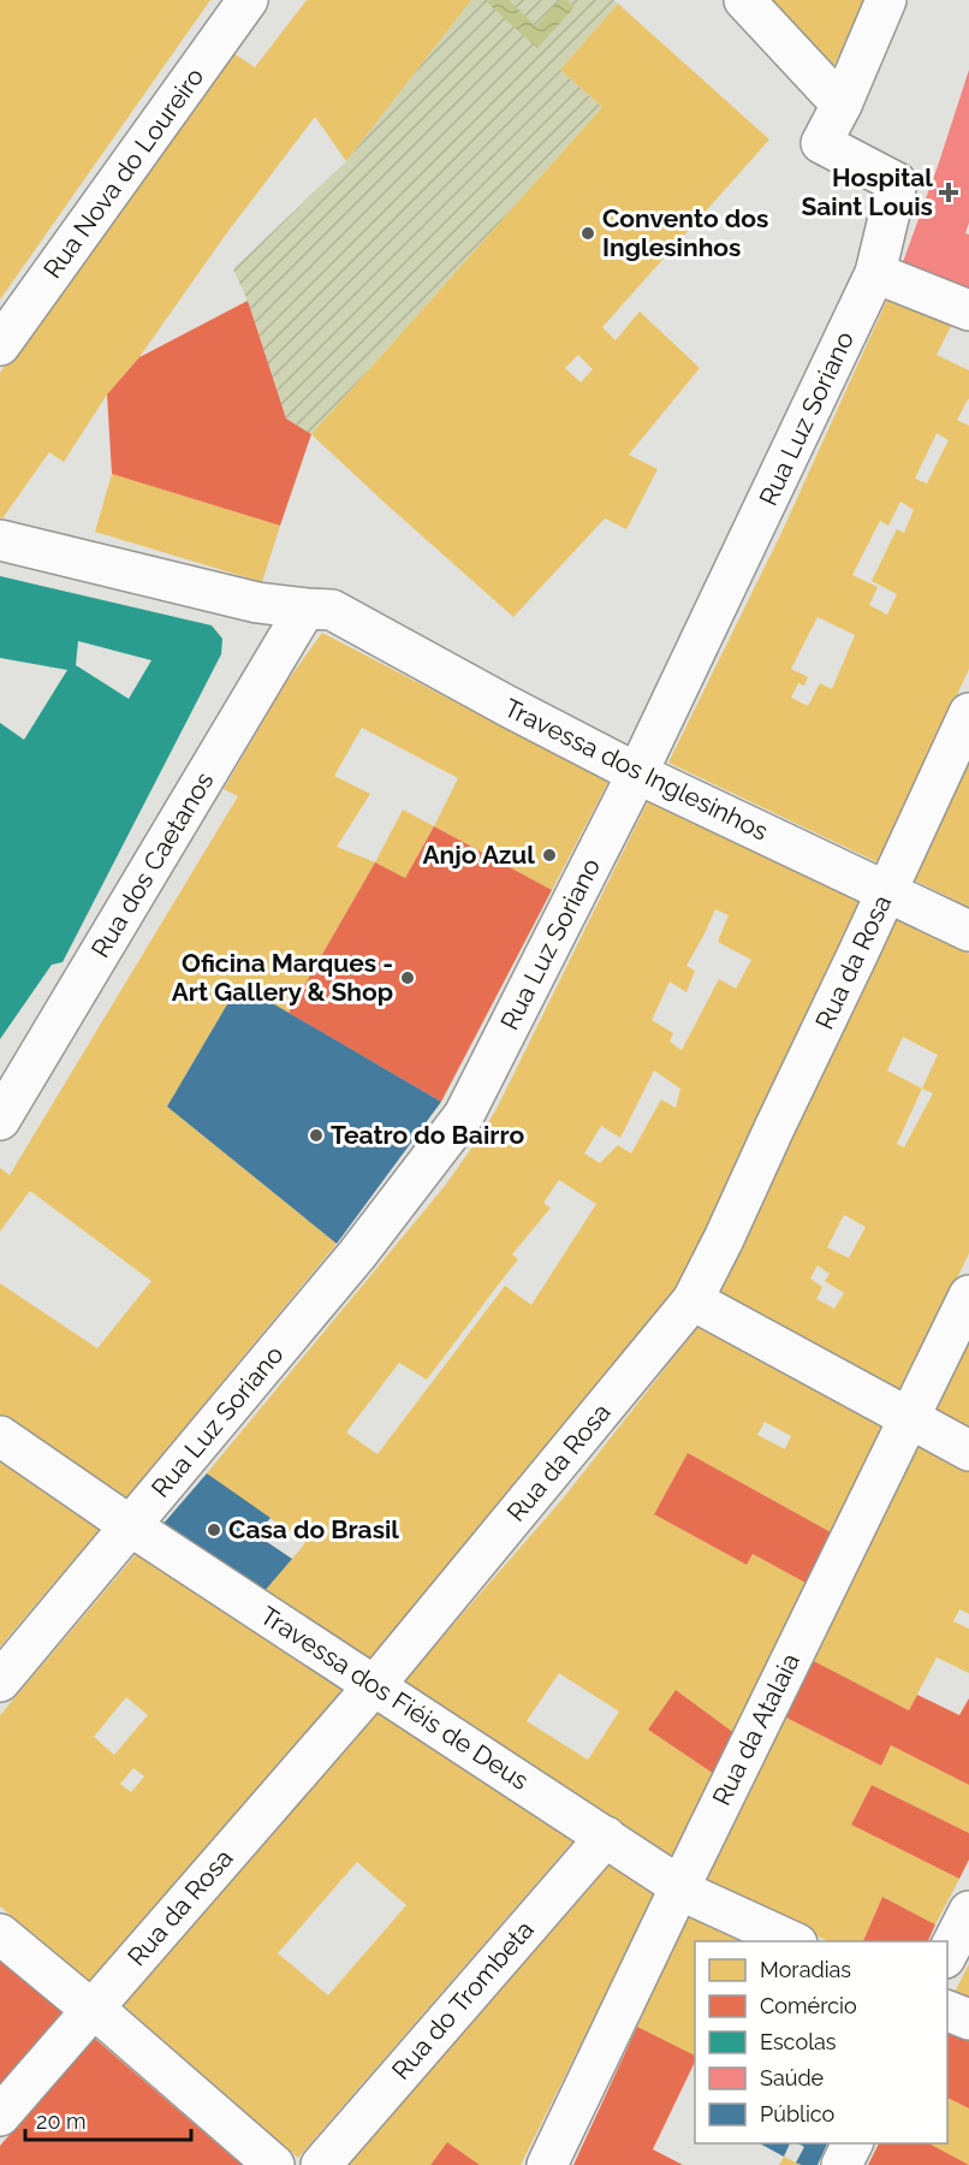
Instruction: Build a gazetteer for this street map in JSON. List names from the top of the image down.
{
  "streets": {
    "street": [
      "Rua Nova do Loureiro",
      "Rua Luz Soriano",
      "Travessa dos Inglesinhos",
      "Rua dos Caetanos",
      "Rua da Rosa",
      "Travessa dos Fiéis de Deus",
      "Rua da Atalaia",
      "Rua do Trombeta"
    ]
  },
  "crossings": [
    ["Rua Luz Soriano", "Travessa dos Inglesinhos"],
    ["Rua Luz Soriano", "Travessa dos Fiéis de Deus"],
    ["Travessa dos Inglesinhos", "Rua dos Caetanos"],
    ["Travessa dos Inglesinhos", "Rua da Rosa"],
    ["Rua da Rosa", "Travessa dos Fiéis de Deus"],
    ["Travessa dos Fiéis de Deus", "Rua da Atalaia"],
    ["Travessa dos Fiéis de Deus", "Rua do Trombeta"]
  ],
  "places": {
    "health": ["Hospital Saint Louis"],
    "other": [
      "Convento dos Inglesinhos",
      "Anjo Azul",
      "Oficina Marques - Art Gallery & Shop",
      "Teatro do Bairro",
      "Casa do Brasil"
    ]
  },
  "legend": [
    "Moradias",
    "Comércio",
    "Escolas",
    "Saúde",
    "Público"
  ],
  "scale_bar": "20 m"
}
